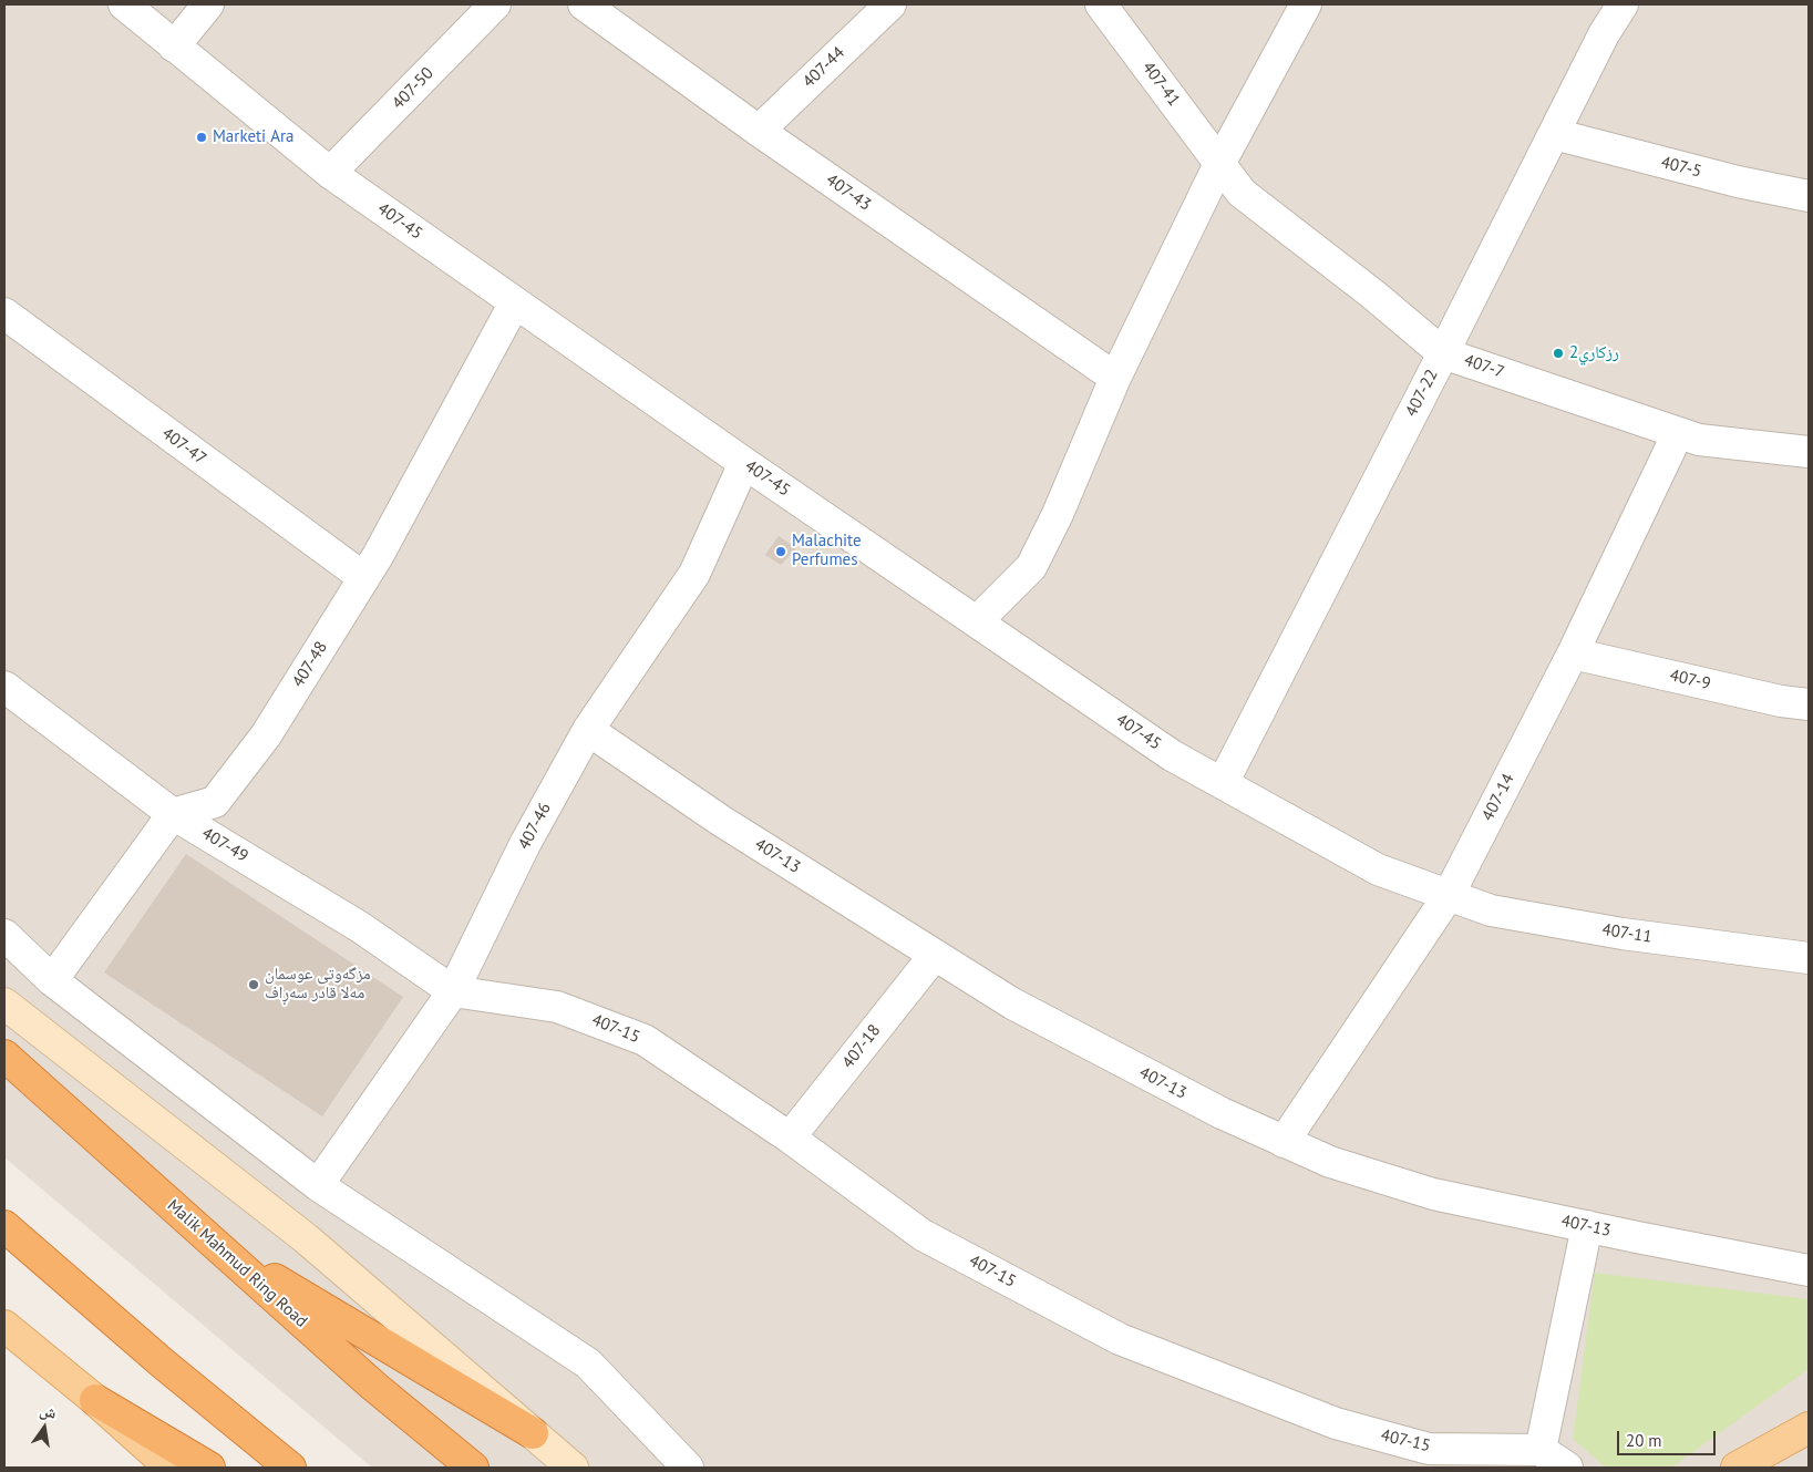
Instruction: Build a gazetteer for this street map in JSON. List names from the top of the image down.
{
  "streets": {
    "highway": ["Malik Mahmud Ring Road"],
    "street": [
      "407-44",
      "407-41",
      "407-50",
      "407-5",
      "407-43",
      "407-45",
      "407-7",
      "407-22",
      "407-47",
      "407-48",
      "407-9",
      "407-14",
      "407-46",
      "407-49",
      "407-13",
      "407-11",
      "407-15",
      "407-18"
    ]
  },
  "crossings": [
    ["407-44", "407-43"],
    ["407-41", "407-7"],
    ["407-50", "407-45"],
    ["407-5", "407-22"],
    ["407-45", "407-22"],
    ["407-45", "407-48"],
    ["407-45", "407-14"],
    ["407-45", "407-46"],
    ["407-45", "407-11"],
    ["407-7", "407-22"],
    ["407-7", "407-14"],
    ["407-47", "407-48"],
    ["407-48", "407-49"],
    ["407-9", "407-14"],
    ["407-14", "407-13"],
    ["407-14", "407-11"],
    ["407-46", "407-49"],
    ["407-46", "407-13"],
    ["407-46", "407-15"],
    ["407-49", "407-15"],
    ["407-13", "407-18"],
    ["407-15", "407-18"]
  ],
  "places": [
    "Marketi Ara",
    "رزكاري2",
    "Malachite Perfumes",
    "مزگەوتی عوسمان مەلا قادر سەڕاف"
  ],
  "scale_bar": "20 m",
  "north": "top"
}
